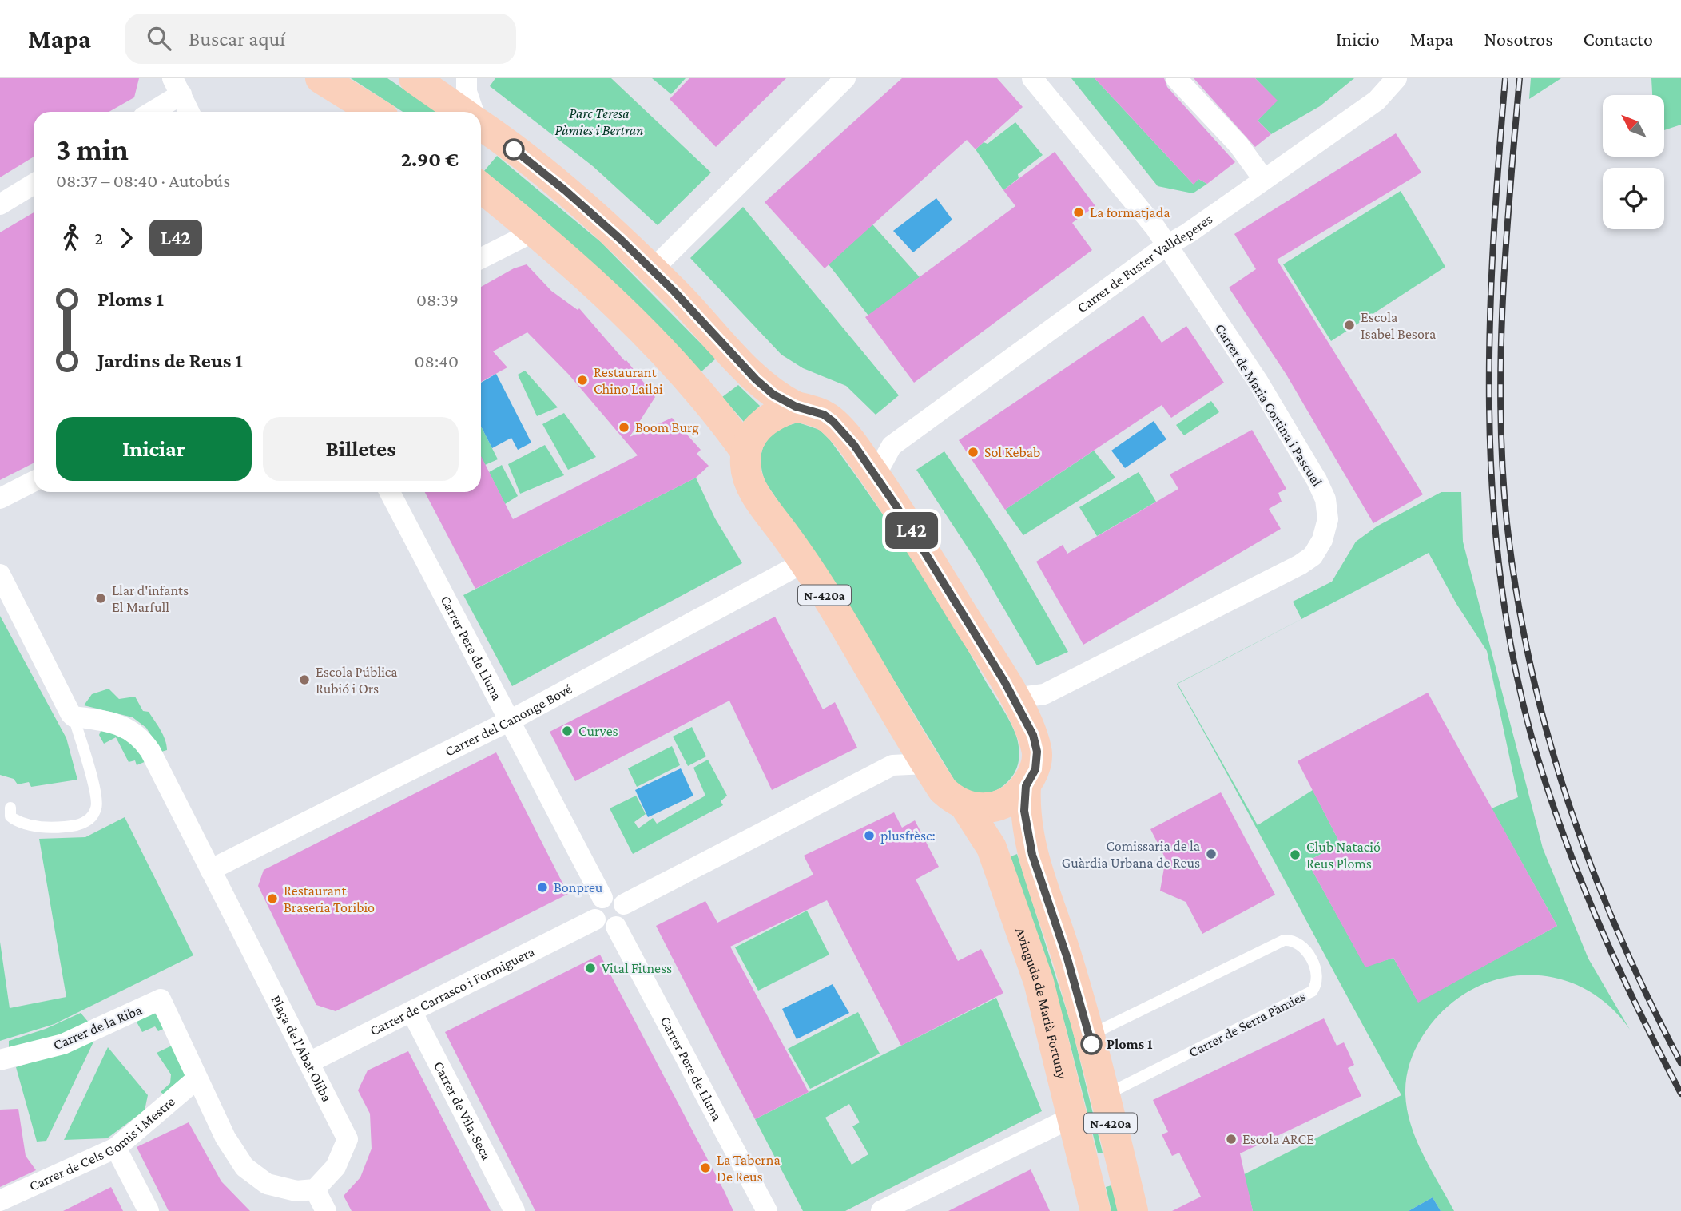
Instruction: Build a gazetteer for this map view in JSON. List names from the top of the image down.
{
  "streets": {
    "main road": ["N-420a", "Avinguda de Marià Fortuny"],
    "street": [
      "Carrer de Fuster Valldeperes",
      "Carrer de Maria Cortina i Pascual",
      "Carrer Pere de Lluna",
      "Carrer del Canonge Bové",
      "Carrer de Carrasco i Formiguera",
      "Carrer de la Riba",
      "Plaça de l'Abat Oliba",
      "Carrer de Vila-Seca",
      "Carrer de Cels Gomis i Mestre"
    ],
    "lane": ["Carrer de Serra Pàmies"]
  },
  "crossings": [
    ["Carrer de Fuster Valldeperes", "Carrer de Maria Cortina i Pascual"],
    ["Carrer de Fuster Valldeperes", "N-420a"],
    ["Carrer de Maria Cortina i Pascual", "N-420a"],
    ["N-420a", "Carrer del Canonge Bové"],
    ["N-420a", "Avinguda de Marià Fortuny"],
    ["N-420a", "Carrer de Serra Pàmies"],
    ["Carrer Pere de Lluna", "Carrer del Canonge Bové"],
    ["Carrer Pere de Lluna", "Carrer de Carrasco i Formiguera"],
    ["Carrer del Canonge Bové", "Plaça de l'Abat Oliba"],
    ["Carrer de Carrasco i Formiguera", "Plaça de l'Abat Oliba"],
    ["Carrer de Carrasco i Formiguera", "Carrer de Vila-Seca"],
    ["Carrer de la Riba", "Carrer de Cels Gomis i Mestre"]
  ],
  "parks": ["Parc Teresa Pàmies i Bertran"],
  "places": [
    "La formatjada",
    "Escola Isabel Besora",
    "Restaurant Chino Lailai",
    "Boom Burg",
    "Sol Kebab",
    "Llar d'infants El Marfull",
    "Escola Pública Rubió i Ors",
    "Curves",
    "plusfrèsc:",
    "Comissaria de la Guàrdia Urbana de Reus",
    "Club Natació Reus Ploms",
    "Bonpreu",
    "Restaurant Braseria Toribio",
    "Vital Fitness",
    "Ploms 1",
    "Escola ARCE",
    "La Taberna De Reus"
  ],
  "lines": ["bus line L42"],
  "north": "top left",
  "page": {
    "header": "Mapa",
    "search": "Buscar aquí",
    "nav": [
      "Inicio",
      "Mapa",
      "Nosotros",
      "Contacto"
    ],
    "on_map": "L42",
    "heading": ["3 min", "08:37 – 08:40 · Autobús", "2.90 €"],
    "legs": ["2", "L42"],
    "list": [
      {
        "name": "Ploms 1",
        "value": "08:39"
      },
      {
        "name": "Jardins de Reus 1",
        "value": "08:40"
      }
    ],
    "buttons": ["Iniciar", "Billetes"]
  }
}
